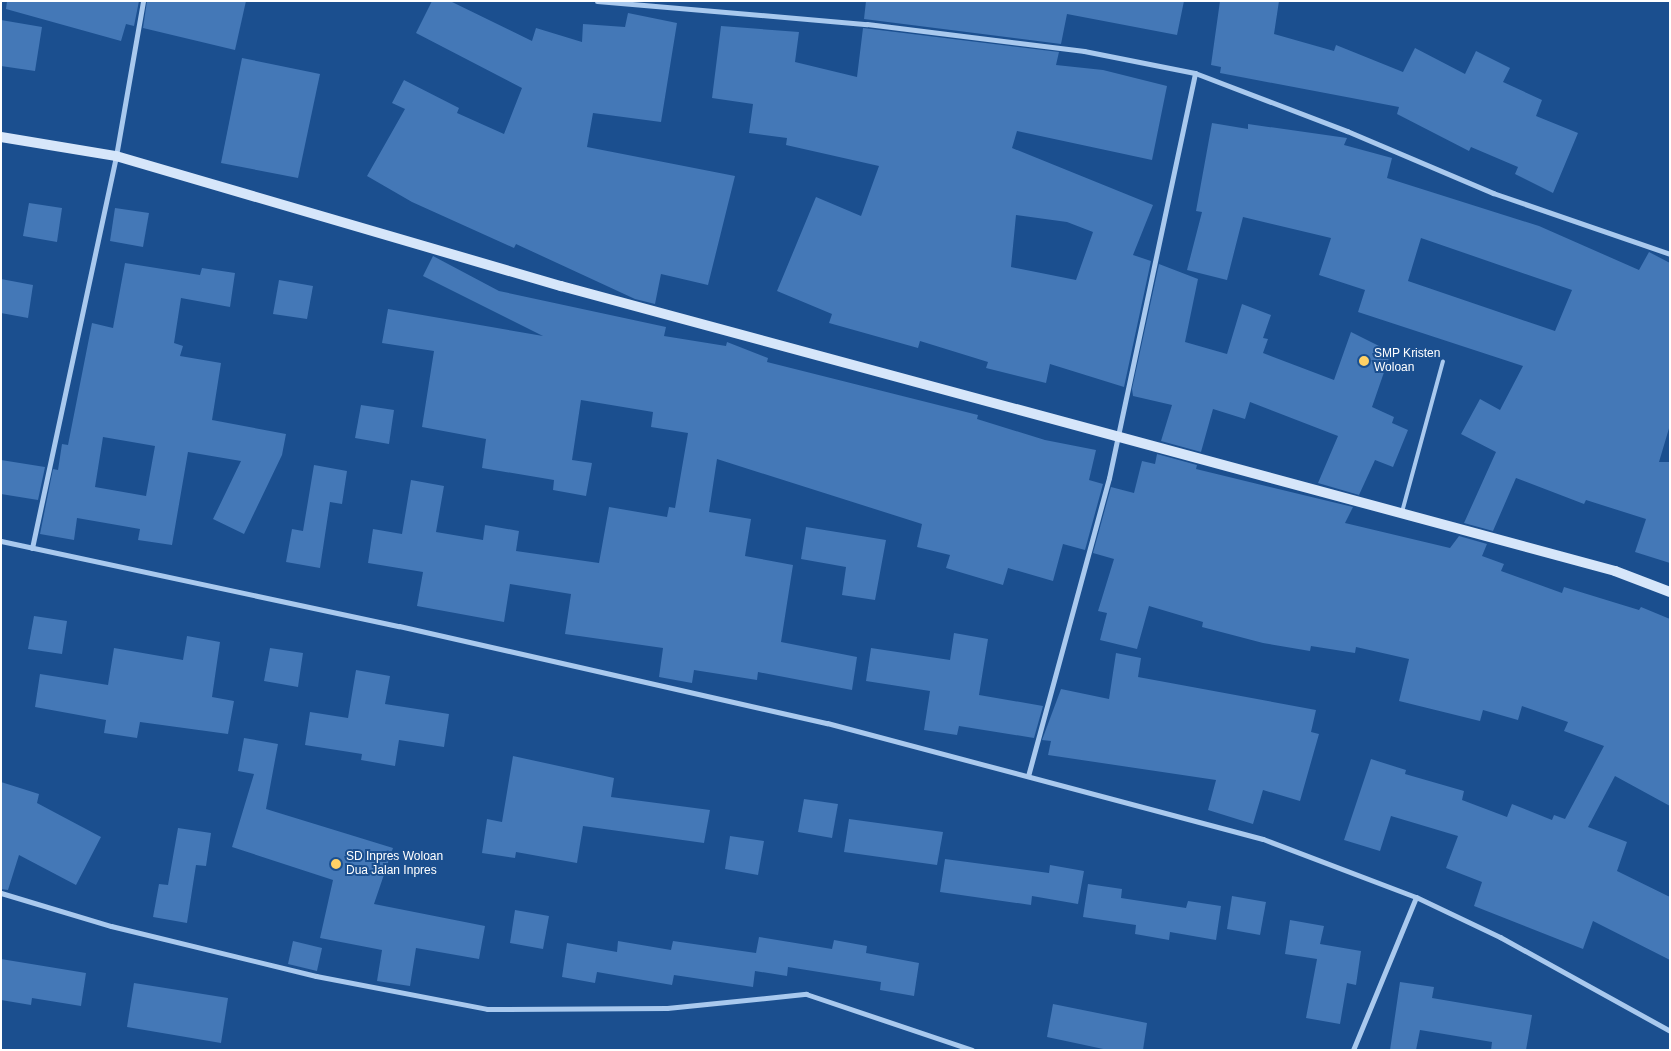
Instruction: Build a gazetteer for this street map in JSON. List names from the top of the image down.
{
  "places": ["SMP Kristen Woloan", "SD Inpres Woloan Dua Jalan Inpres"]
}
